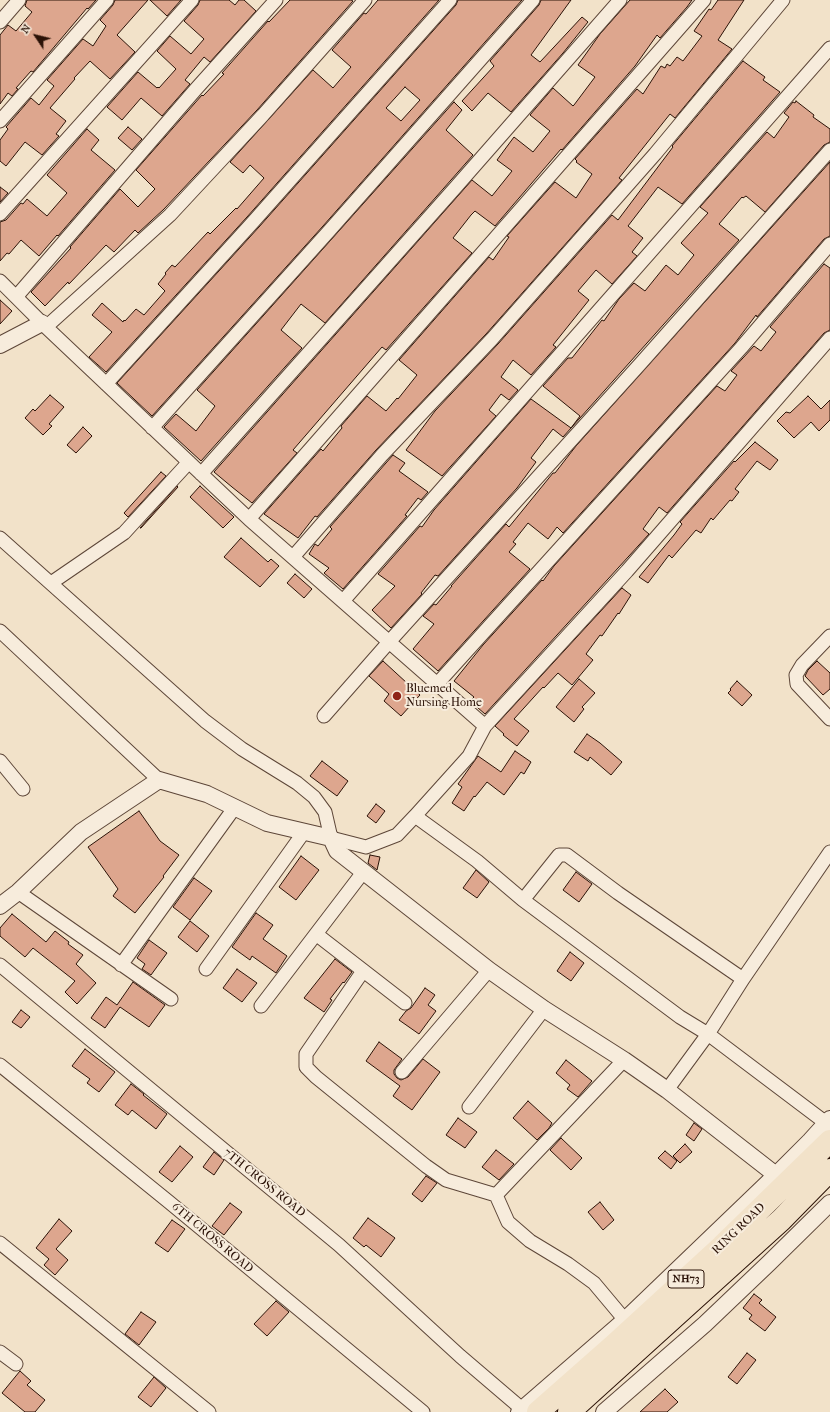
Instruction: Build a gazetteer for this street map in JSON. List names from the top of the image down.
{
  "streets": {
    "highway": ["RING ROAD", "NH73"],
    "street": ["7TH CROSS ROAD", "6TH CROSS ROAD"]
  },
  "crossings": [
    ["7TH CROSS ROAD", "RING ROAD"]
  ],
  "places": ["Bluemed Nursing Home"],
  "north": "top left"
}
